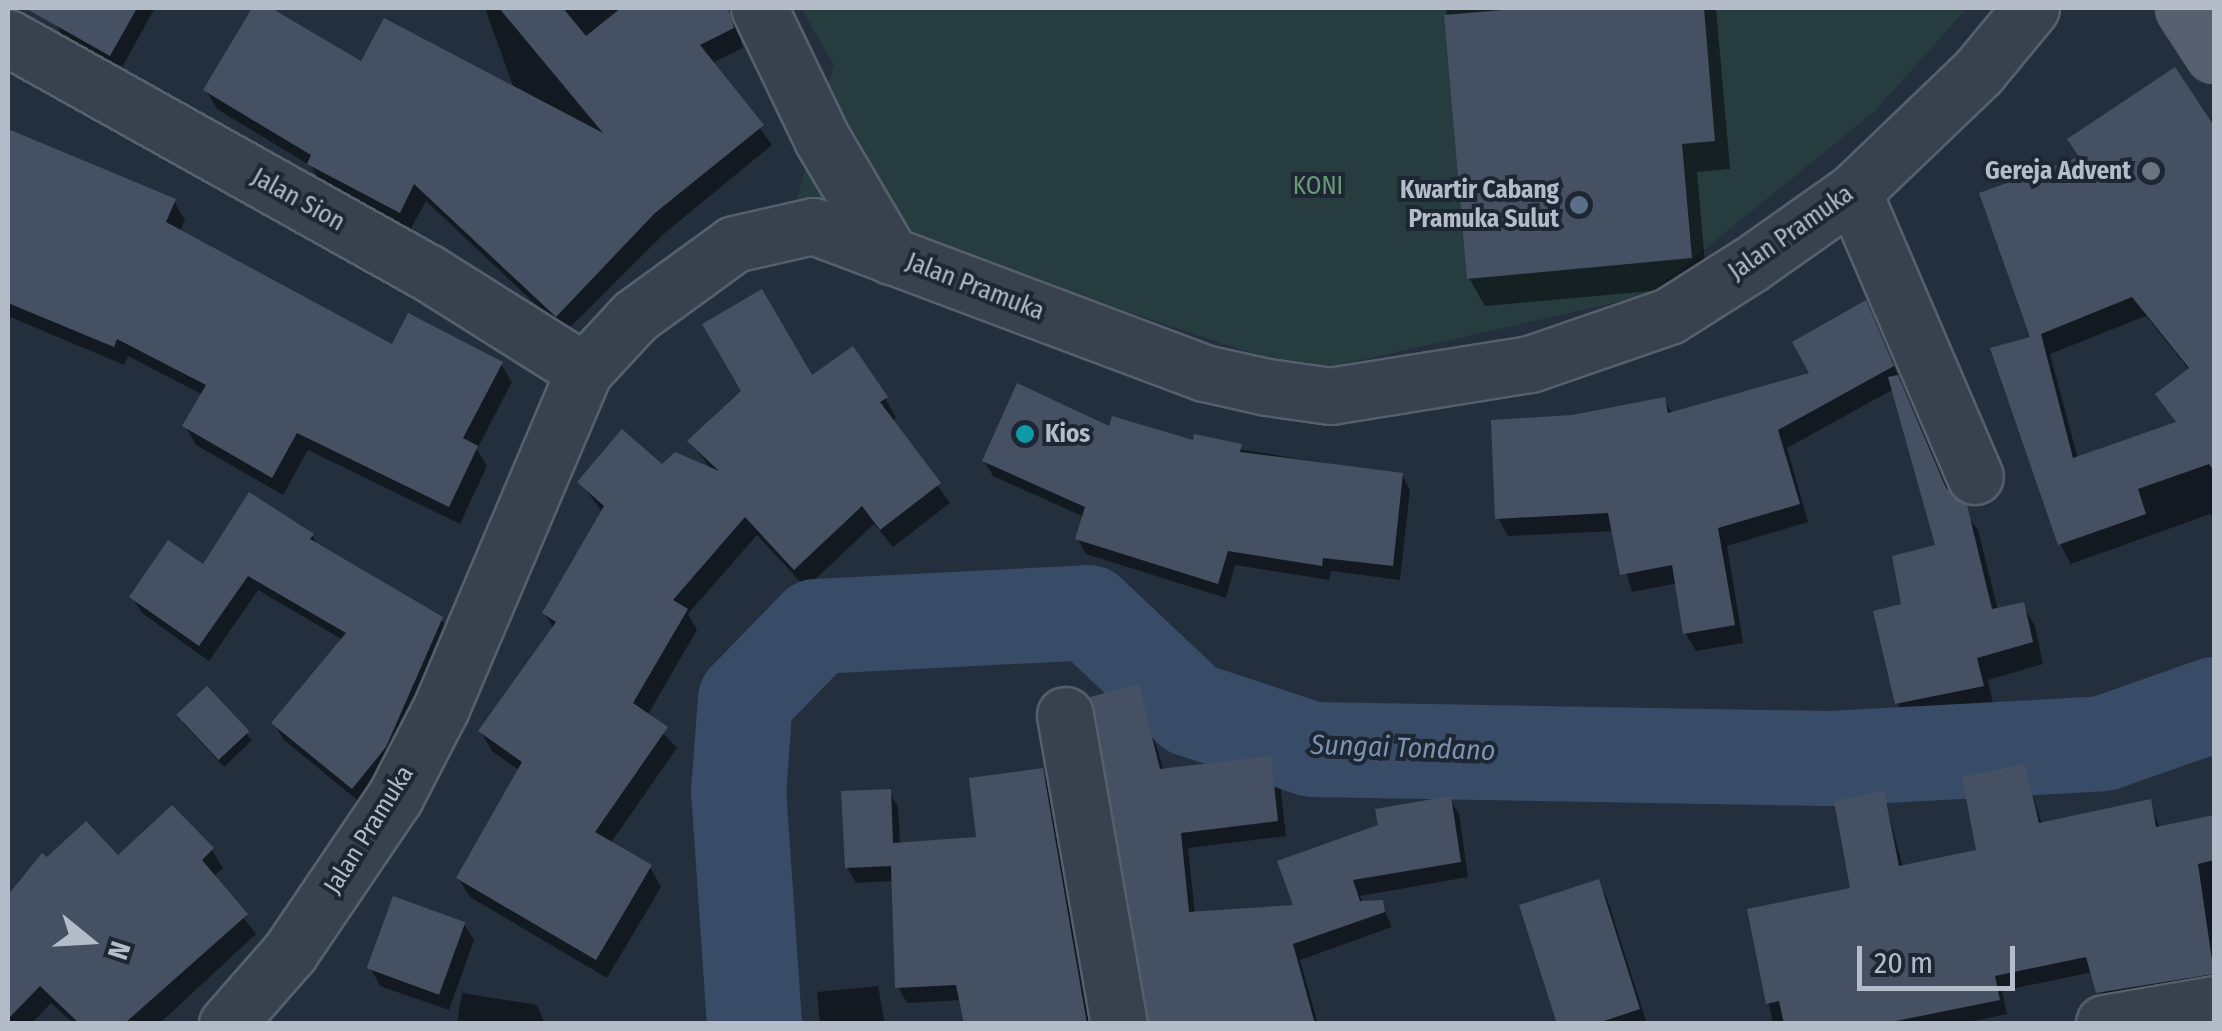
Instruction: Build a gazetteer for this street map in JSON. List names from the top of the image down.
{
  "streets": {
    "street": ["Jalan Sion", "Jalan Pramuka"]
  },
  "crossings": [
    ["Jalan Sion", "Jalan Pramuka"]
  ],
  "water": ["Sungai Tondano"],
  "parks": ["KONI"],
  "places": ["Gereja Advent", "Kwartir Cabang Pramuka Sulut", "Kios"],
  "scale_bar": "20 m",
  "north": "right"
}
